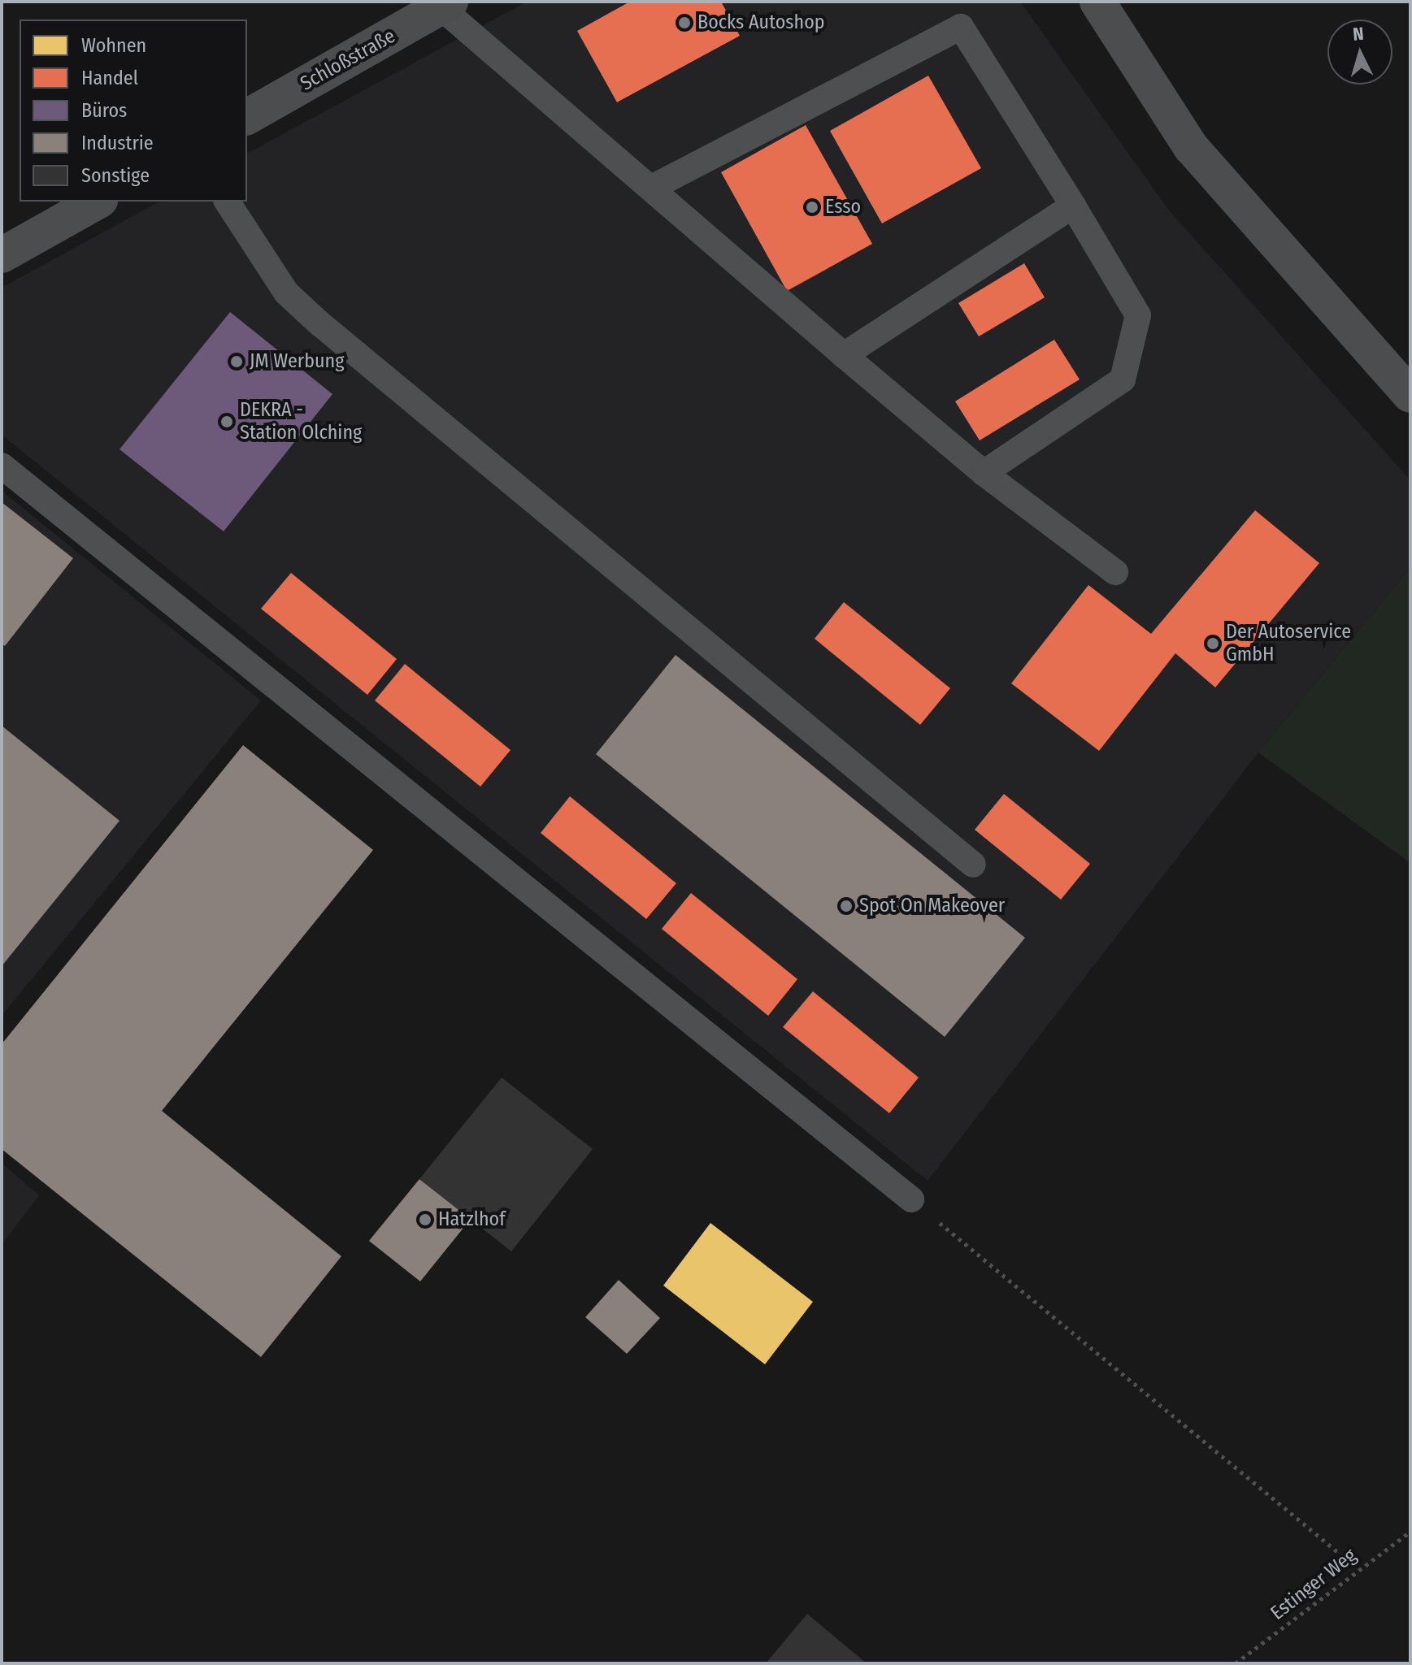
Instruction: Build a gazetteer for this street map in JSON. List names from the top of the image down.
{
  "streets": {
    "main road": ["Schloßstraße"],
    "path": ["Estinger Weg"]
  },
  "places": [
    "Bocks Autoshop",
    "Esso",
    "JM Werbung",
    "DEKRA - Station Olching",
    "Der Autoservice GmbH",
    "Spot On Makeover",
    "Hatzlhof"
  ],
  "legend": [
    "Wohnen",
    "Handel",
    "Büros",
    "Industrie",
    "Sonstige"
  ],
  "north": "top"
}
